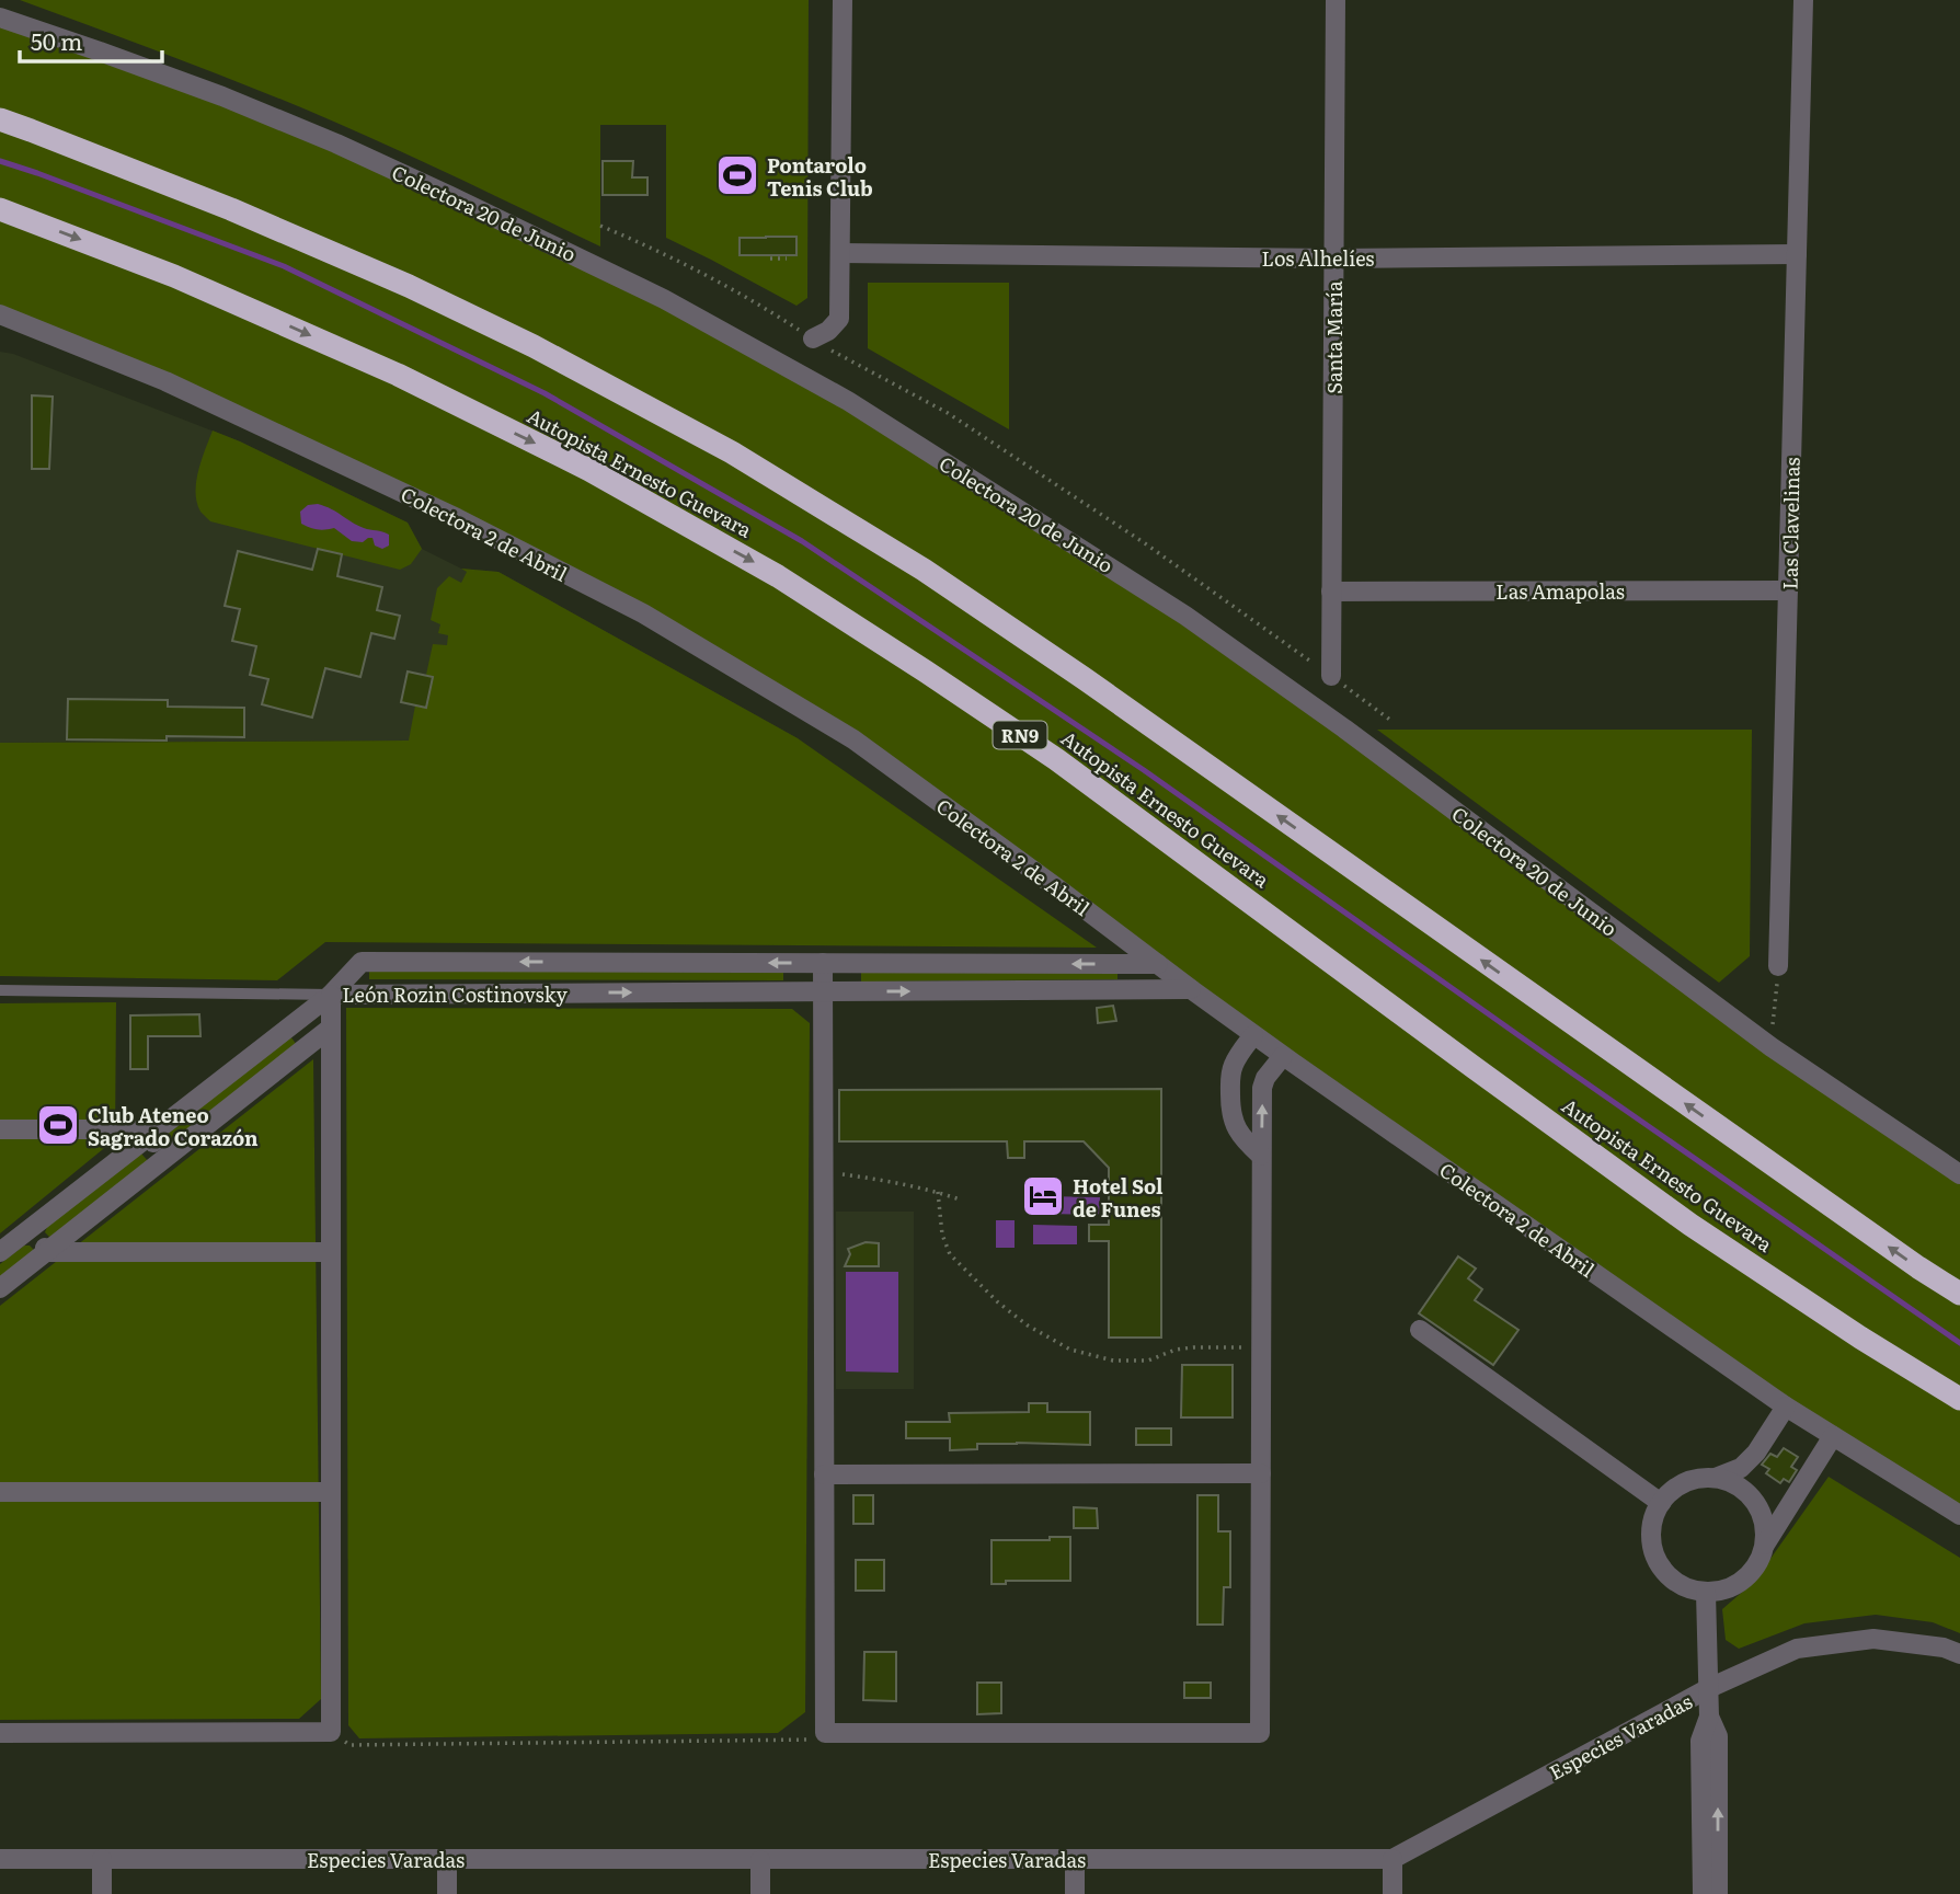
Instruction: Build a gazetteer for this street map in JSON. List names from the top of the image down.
{
  "streets": {
    "highway": ["Autopista Ernesto Guevara", "RN9"],
    "street": [
      "Colectora 20 de Junio",
      "Los Alhelíes",
      "Santa María",
      "Las Clavelinas",
      "Colectora 2 de Abril",
      "Las Amapolas",
      "León Rozin Costinovsky",
      "Especies Varadas"
    ]
  },
  "crossings": [
    ["Los Alhelíes", "Santa María"],
    ["Los Alhelíes", "Las Clavelinas"],
    ["Santa María", "Las Amapolas"],
    ["Las Clavelinas", "Las Amapolas"],
    ["Colectora 2 de Abril", "León Rozin Costinovsky"]
  ],
  "places": {
    "sports": ["Pontarolo Tenis Club", "Club Ateneo Sagrado Corazón"],
    "hotel": ["Hotel Sol de Funes"]
  },
  "scale_bar": "50 m"
}
